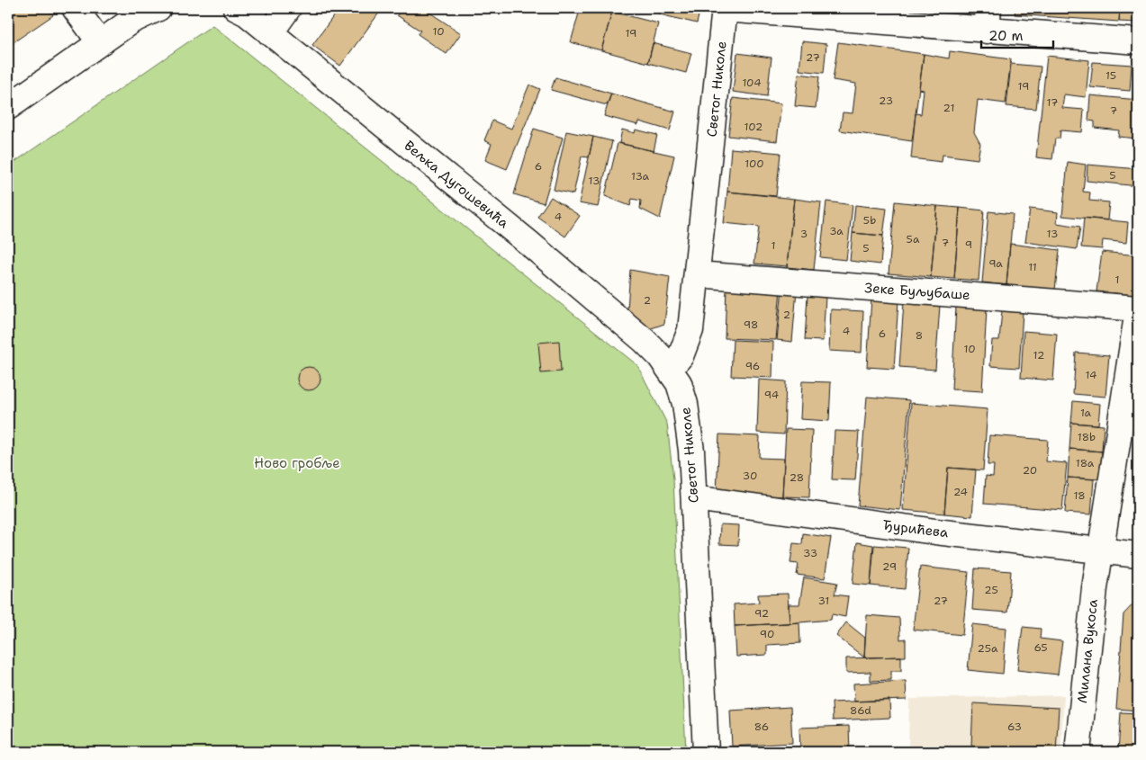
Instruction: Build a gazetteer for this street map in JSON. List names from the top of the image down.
{
  "streets": {
    "street": [
      "Светог Николе",
      "Вељка Дугошевића",
      "Зеке Буљубаше",
      "Ђурићева",
      "Милана Вукоса"
    ]
  },
  "crossings": [
    ["Светог Николе", "Вељка Дугошевића"],
    ["Светог Николе", "Зеке Буљубаше"],
    ["Светог Николе", "Ђурићева"],
    ["Зеке Буљубаше", "Милана Вукоса"],
    ["Ђурићева", "Милана Вукоса"]
  ],
  "parks": ["Ново гробље"],
  "house_numbers": [
    "10",
    "19",
    "27",
    "15",
    "104",
    "19",
    "23",
    "17",
    "21",
    "7",
    "102",
    "100",
    "6",
    "5",
    "13a",
    "13",
    "4",
    "5b",
    "3a",
    "3",
    "13",
    "5a",
    "7",
    "9",
    "1",
    "5",
    "9a",
    "11",
    "1",
    "2",
    "2",
    "98",
    "4",
    "6",
    "8",
    "10",
    "12",
    "96",
    "14",
    "94",
    "1a",
    "18b",
    "18a",
    "20",
    "30",
    "28",
    "24",
    "18",
    "33",
    "29",
    "25",
    "31",
    "27",
    "92",
    "90",
    "65",
    "25a",
    "86d",
    "86",
    "63"
  ],
  "scale_bar": "20 m"
}
